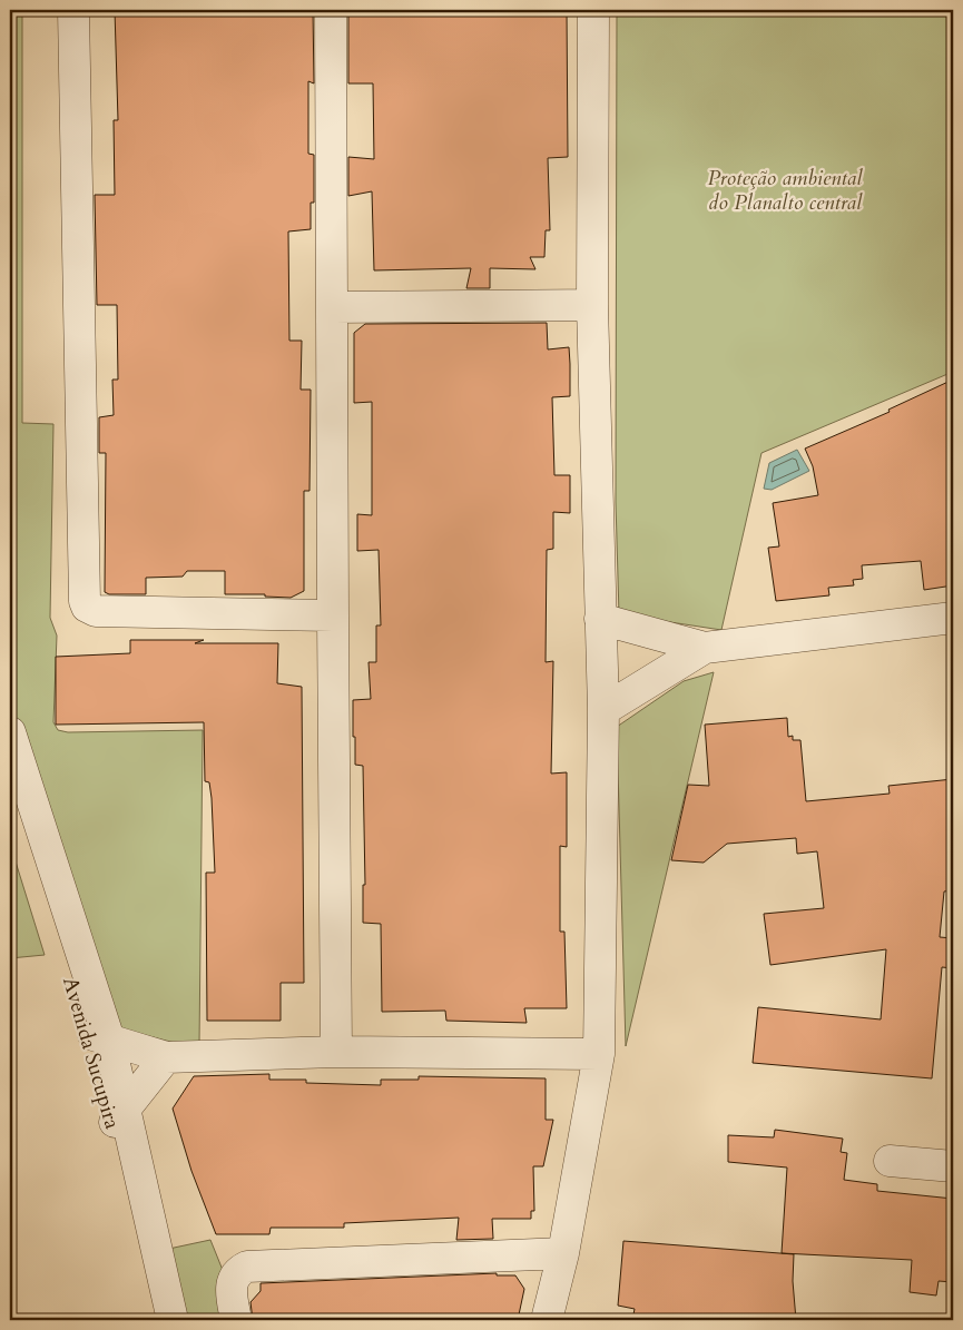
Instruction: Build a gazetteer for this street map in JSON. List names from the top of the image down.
{
  "streets": {
    "street": ["Avenida Sucupira"]
  },
  "parks": ["Proteção ambiental do Planalto central"]
}
